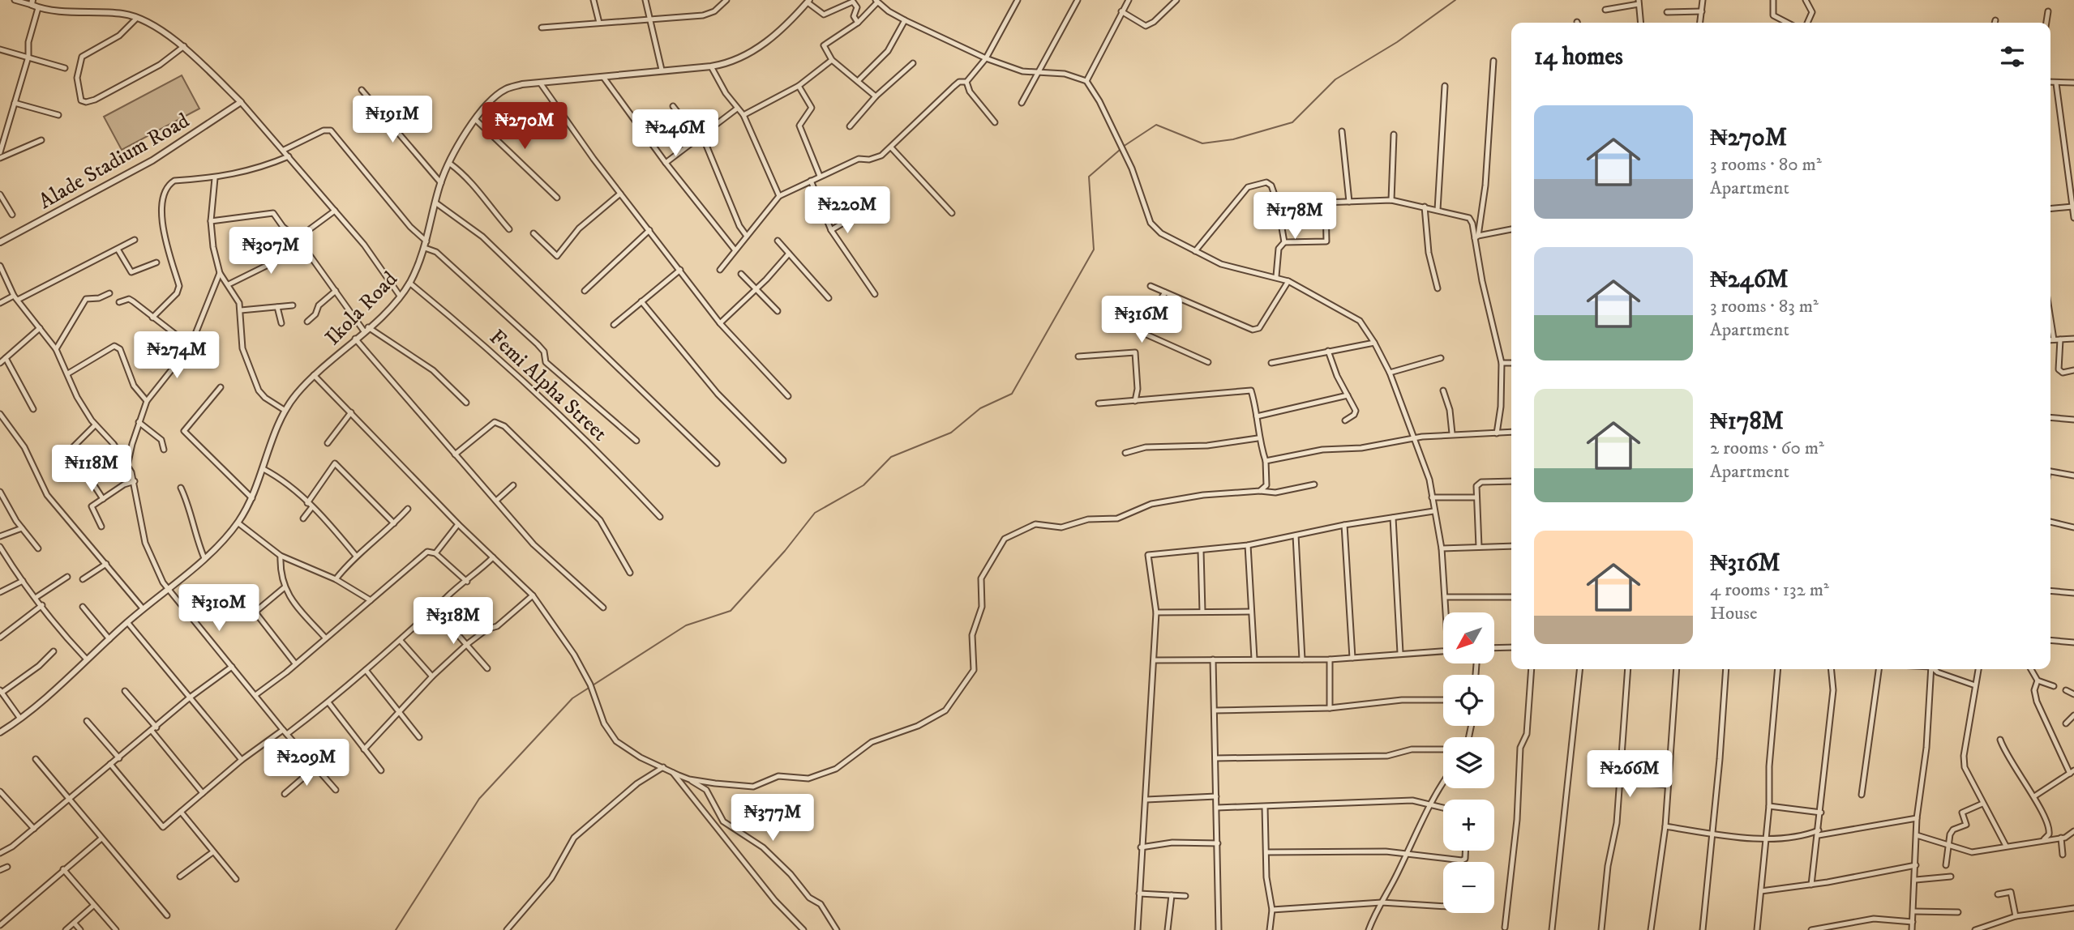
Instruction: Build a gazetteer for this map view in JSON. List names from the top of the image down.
{
  "streets": {
    "street": ["Alade Stadium Road", "Ikola Road", "Femi Alpha Street"]
  },
  "crossings": [
    ["Ikola Road", "Femi Alpha Street"]
  ],
  "north": "bottom left",
  "page": {
    "heading": "14 homes",
    "list": [
      {
        "name": "₦270M",
        "note": "3 rooms · 80 m² · Apartment"
      },
      {
        "name": "₦246M",
        "note": "3 rooms · 83 m² · Apartment"
      },
      {
        "name": "₦178M",
        "note": "2 rooms · 60 m² · Apartment"
      },
      {
        "name": "₦316M",
        "note": "4 rooms · 132 m² · House"
      }
    ],
    "price": [
      "₦191M",
      "₦270M",
      "₦246M",
      "₦220M",
      "₦178M",
      "₦307M",
      "₦316M",
      "₦274M",
      "₦118M",
      "₦310M",
      "₦318M",
      "₦209M",
      "₦266M",
      "₦377M"
    ],
    "map_buttons": ["+", "−"]
  }
}
